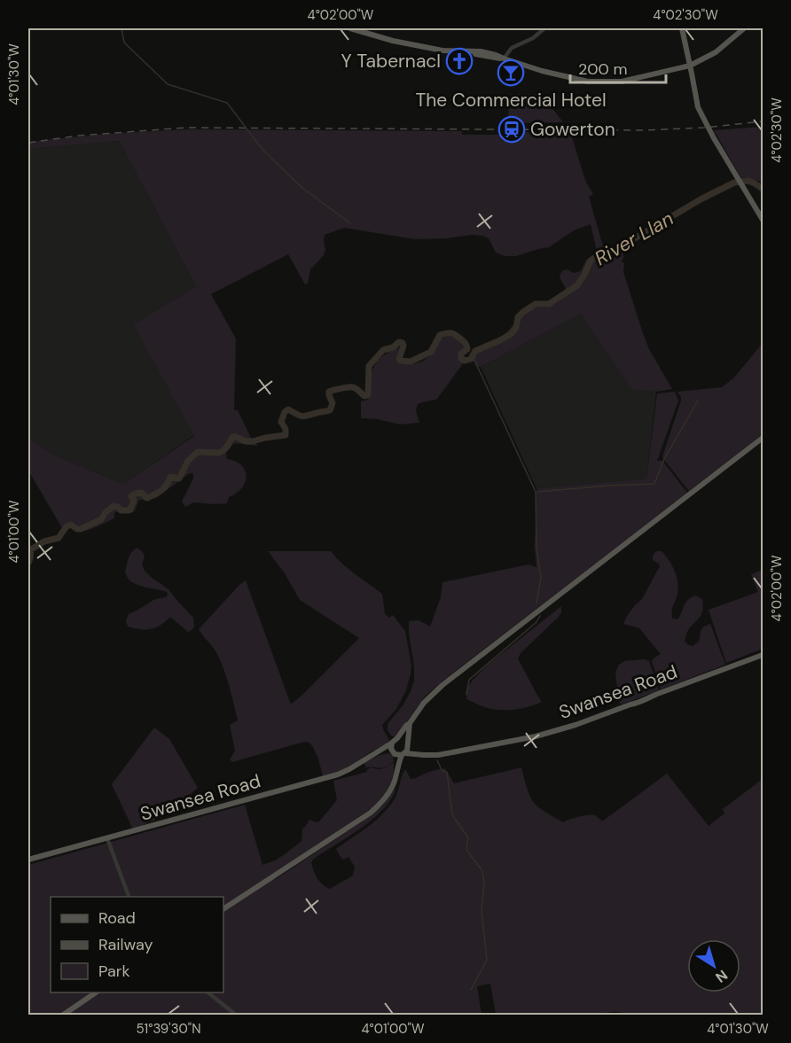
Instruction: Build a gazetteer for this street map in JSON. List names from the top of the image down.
{
  "streets": {
    "main road": ["Swansea Road"]
  },
  "water": ["River Llan"],
  "places": {
    "church": ["Y Tabernacl"],
    "bar": ["The Commercial Hotel"],
    "station": ["Gowerton"]
  },
  "legend": ["Road", "Railway", "Park"],
  "scale_bar": "200 m",
  "north": "bottom right",
  "coordinates": [
    "4°02'00\"W",
    "4°02'30\"W",
    "4°01'30\"W",
    "4°01'00\"W",
    "51°39'30\"N"
  ]
}
